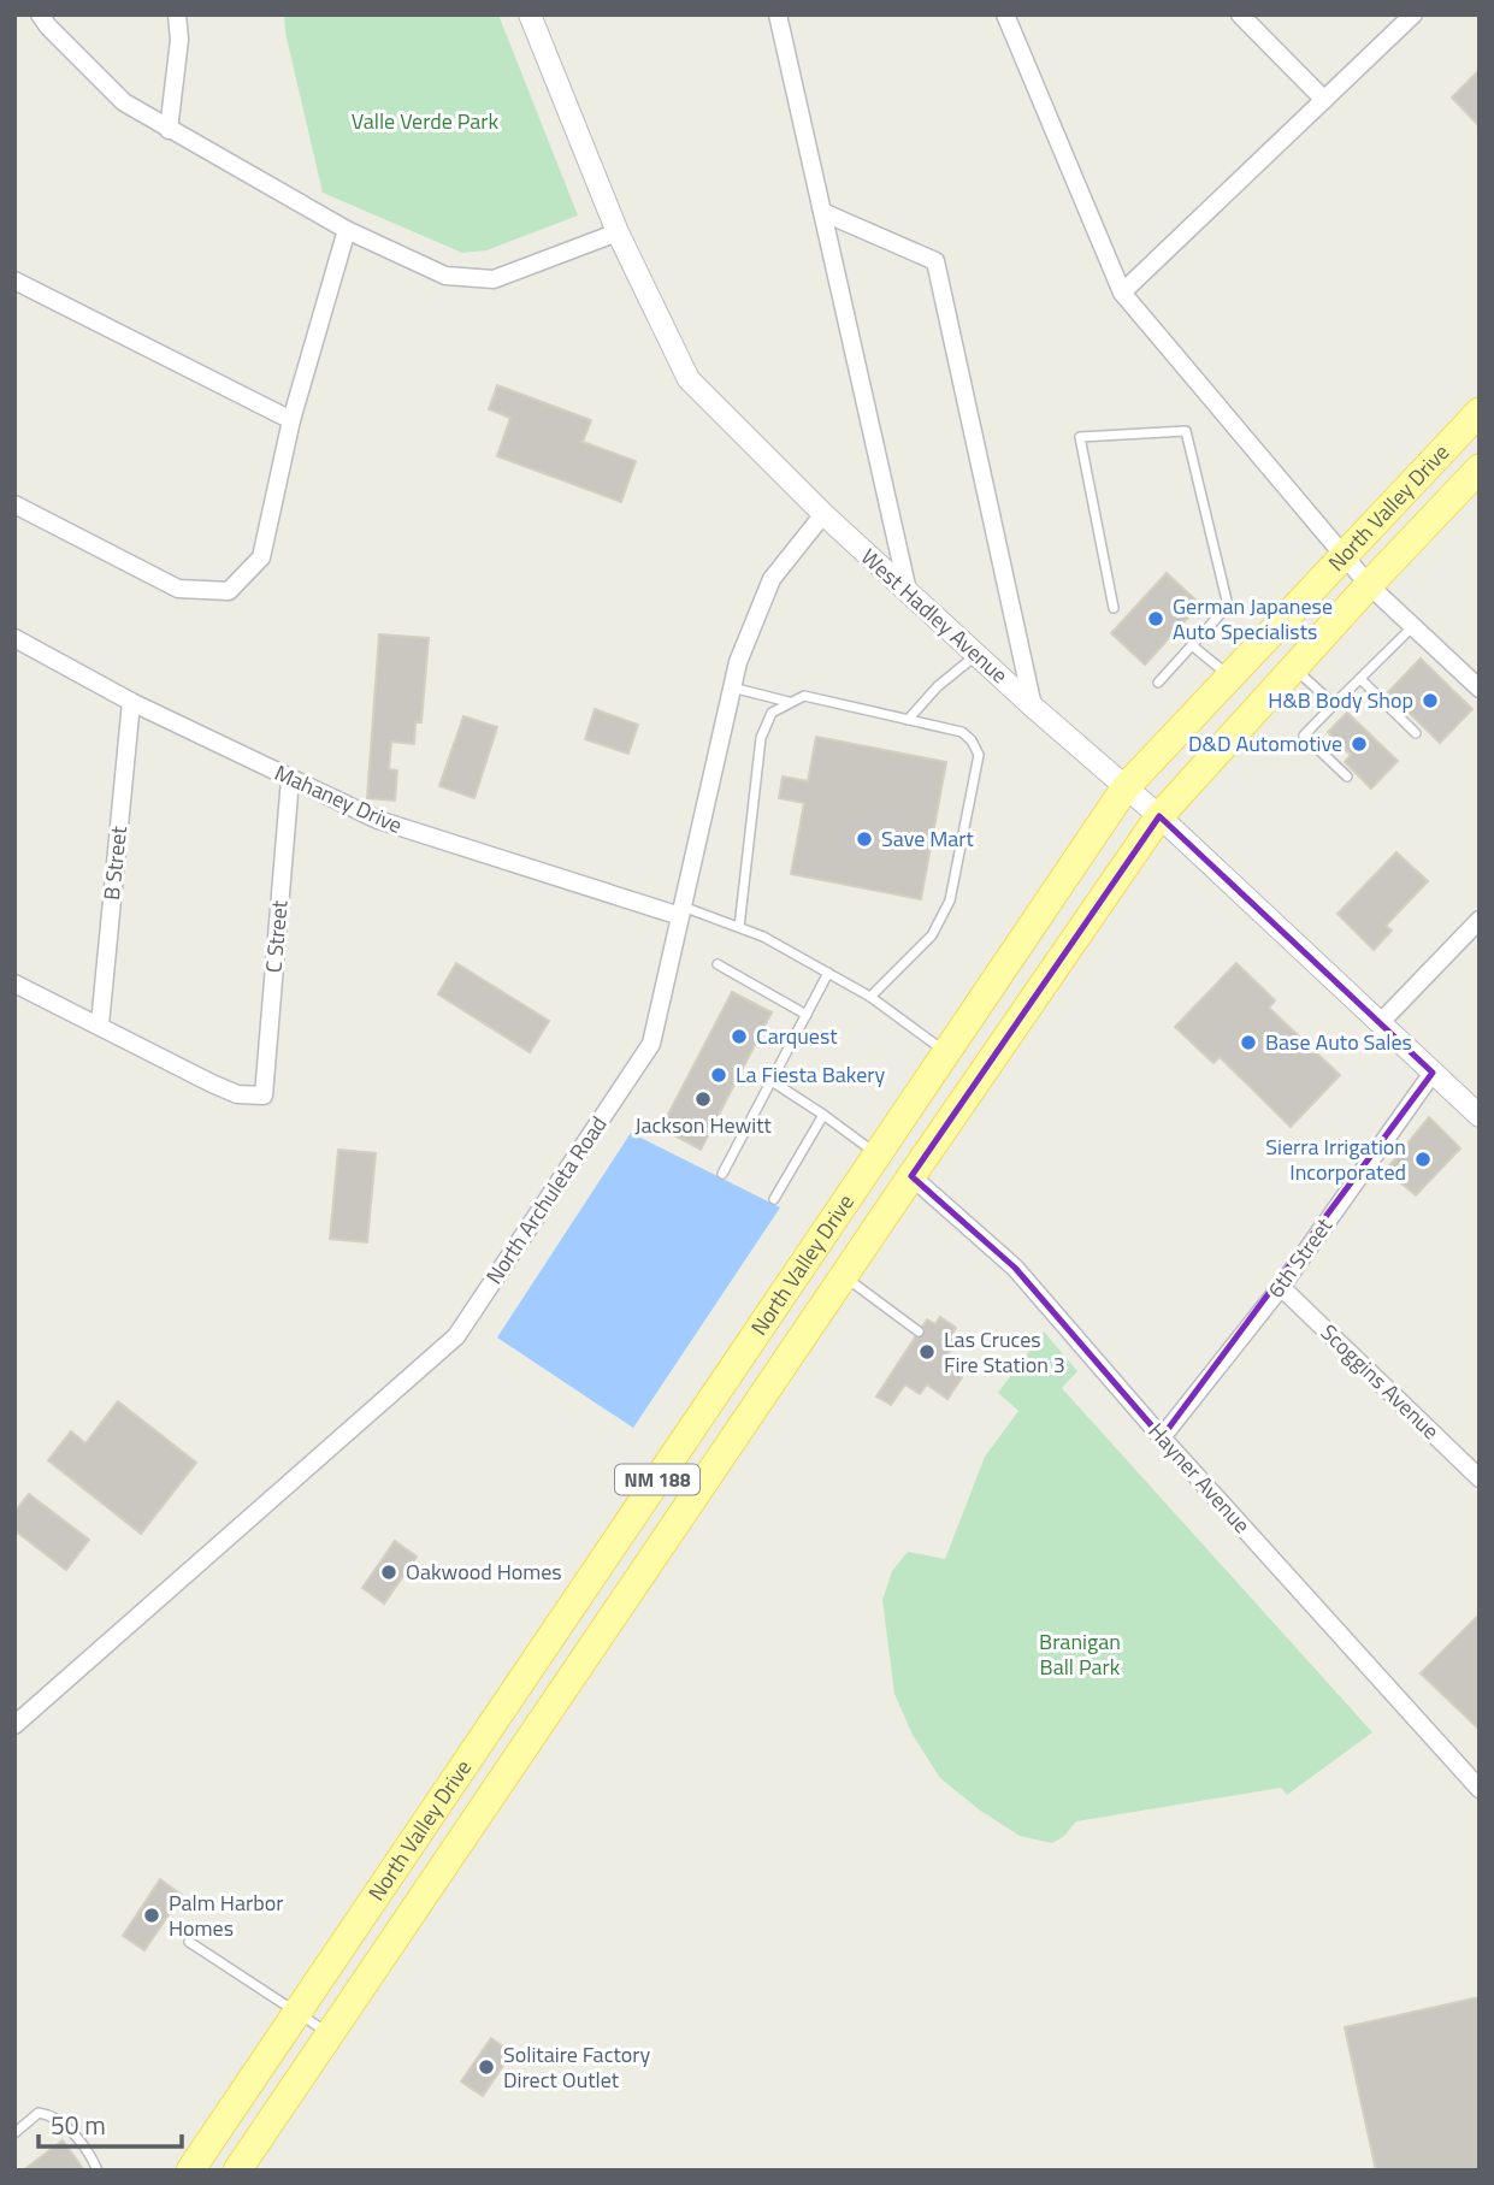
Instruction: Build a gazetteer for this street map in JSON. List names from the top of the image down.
{
  "streets": {
    "main road": ["North Valley Drive", "NM 188"],
    "street": [
      "West Hadley Avenue",
      "Mahaney Drive",
      "B Street",
      "C Street",
      "North Archuleta Road",
      "6th Street",
      "Scoggins Avenue",
      "Hayner Avenue"
    ]
  },
  "crossings": [
    ["North Valley Drive", "West Hadley Avenue"],
    ["North Valley Drive", "Hayner Avenue"],
    ["West Hadley Avenue", "North Archuleta Road"],
    ["West Hadley Avenue", "6th Street"],
    ["Mahaney Drive", "B Street"],
    ["Mahaney Drive", "C Street"],
    ["Mahaney Drive", "North Archuleta Road"],
    ["B Street", "C Street"],
    ["6th Street", "Scoggins Avenue"],
    ["6th Street", "Hayner Avenue"]
  ],
  "parks": ["Valle Verde Park", "Branigan Ball Park"],
  "places": [
    "German Japanese Auto Specialists",
    "H&B Body Shop",
    "D&D Automotive",
    "Save Mart",
    "Carquest",
    "Base Auto Sales",
    "La Fiesta Bakery",
    "Jackson Hewitt",
    "Sierra Irrigation Incorporated",
    "Las Cruces Fire Station 3",
    "Oakwood Homes",
    "Palm Harbor Homes",
    "Solitaire Factory Direct Outlet"
  ],
  "scale_bar": "50 m"
}
